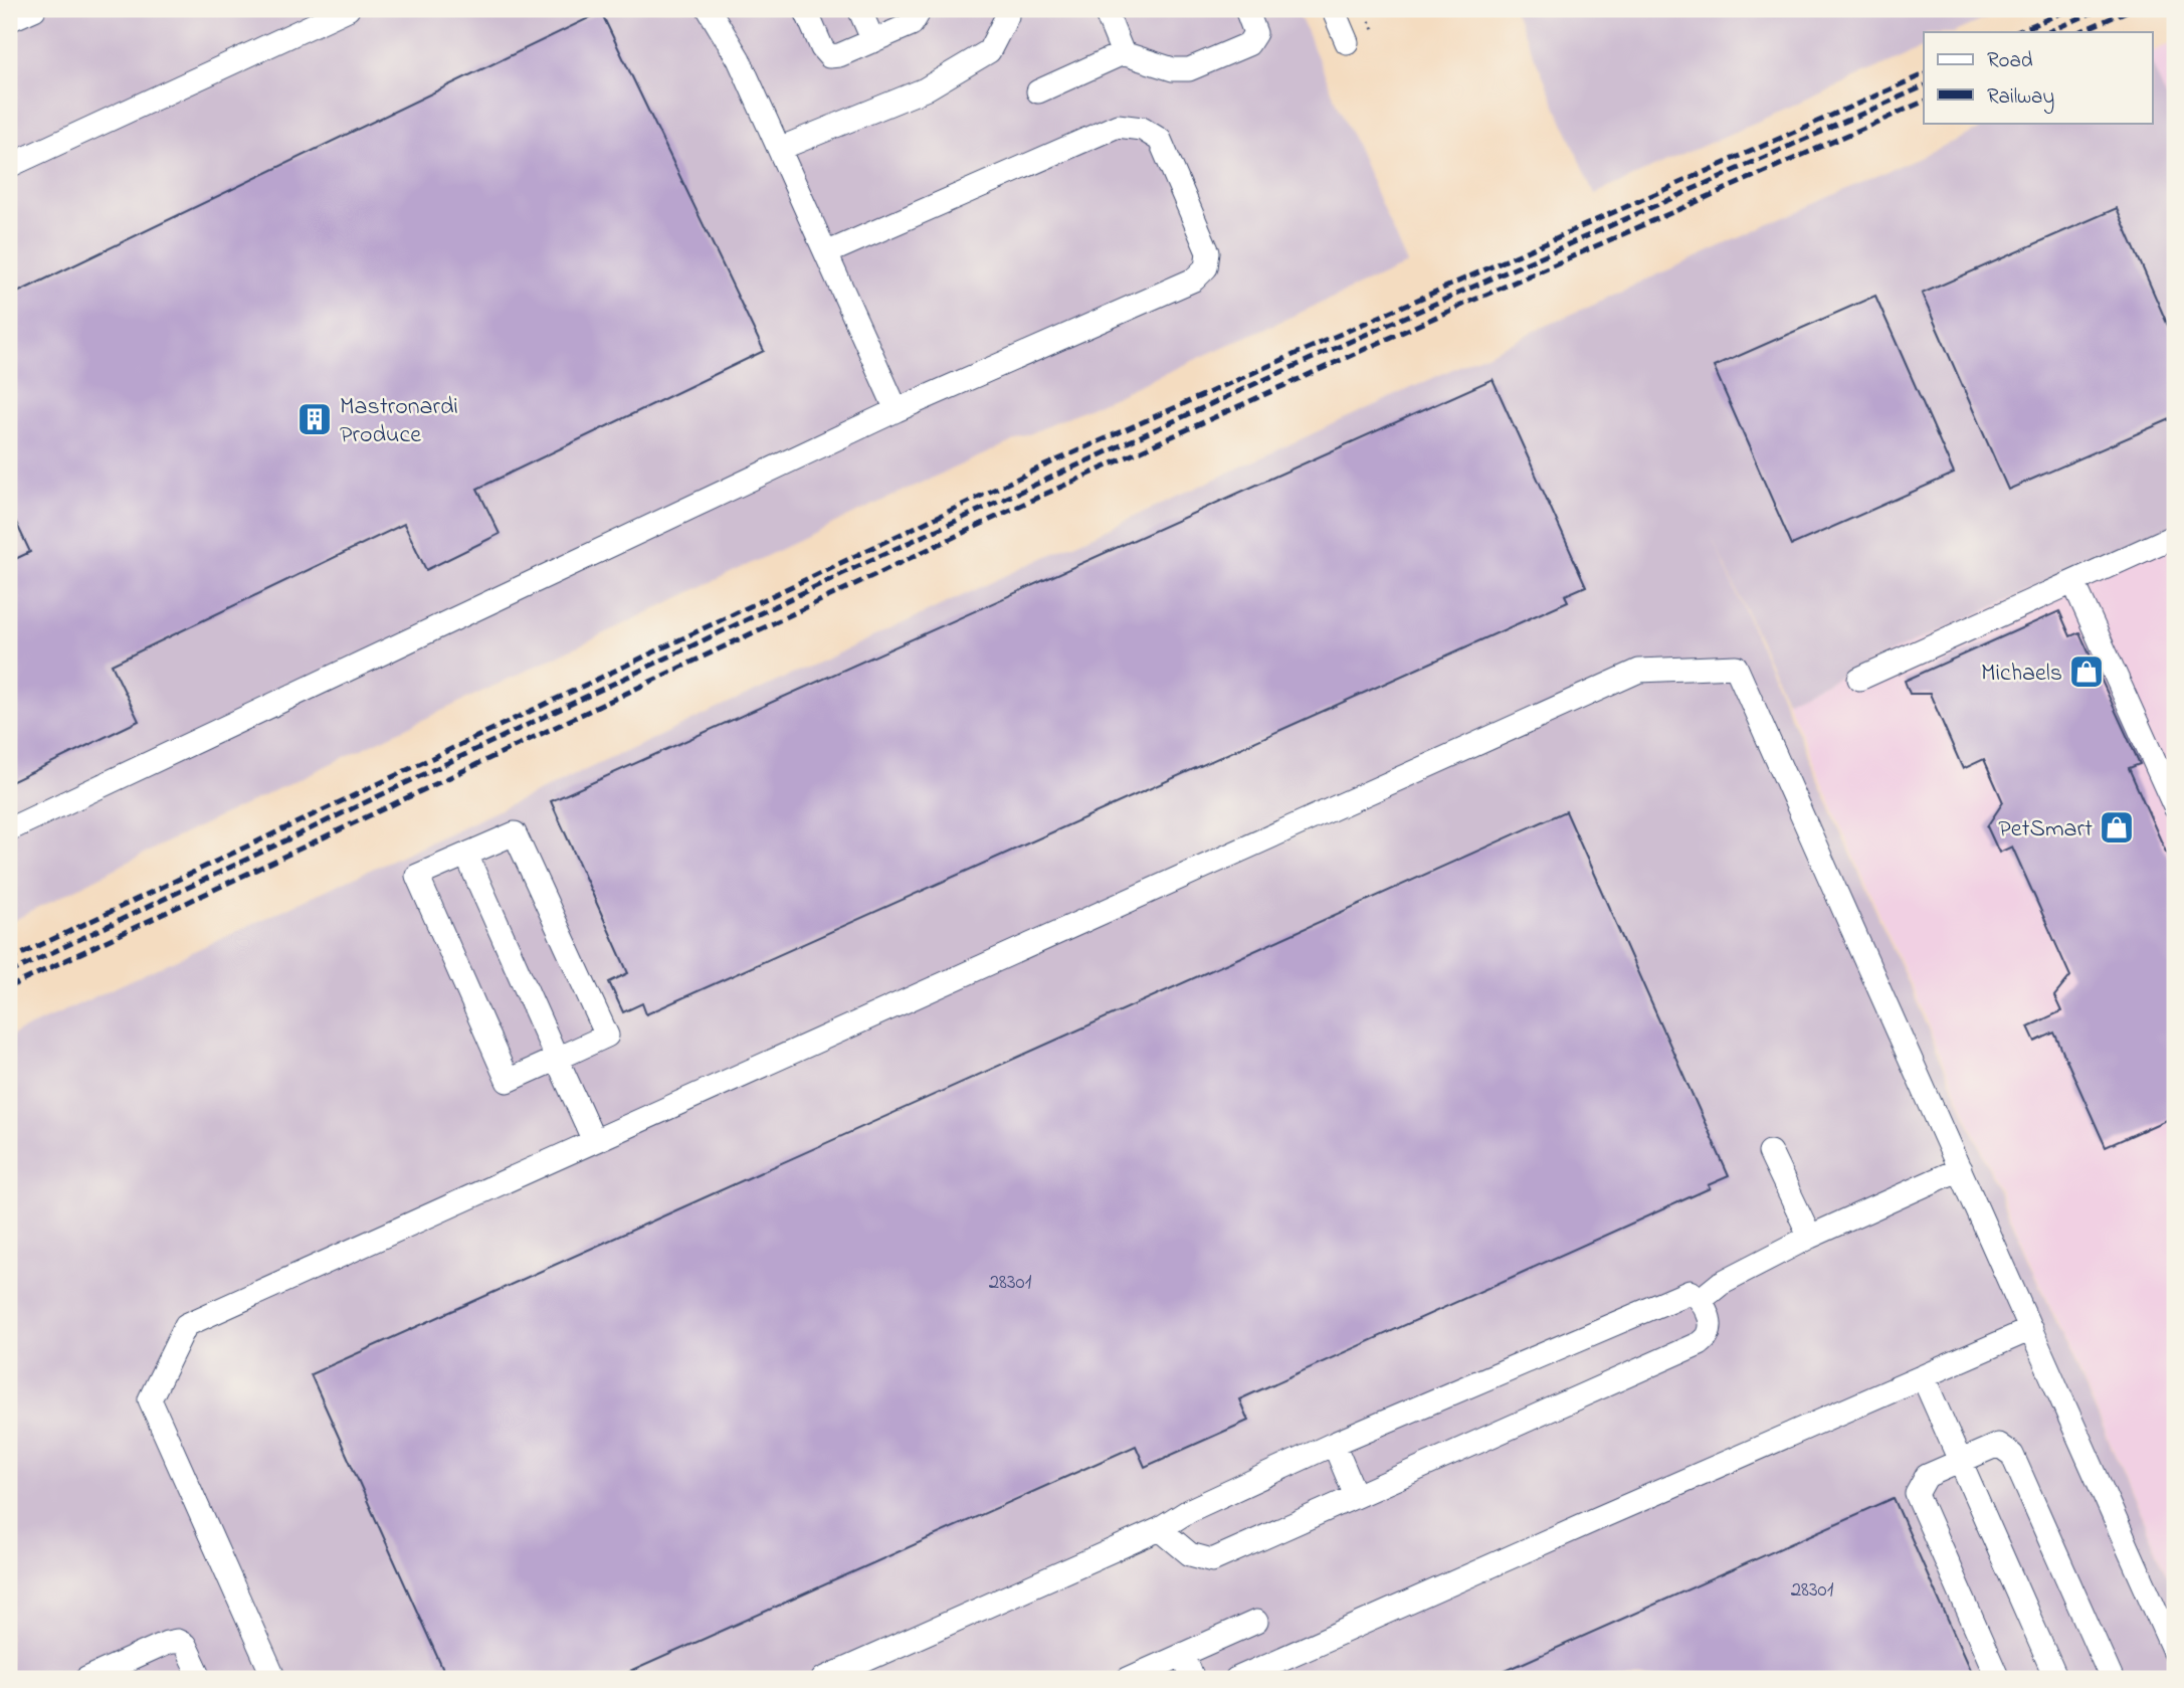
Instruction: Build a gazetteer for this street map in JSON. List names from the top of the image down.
{
  "places": {
    "building": ["Mastronardi Produce"],
    "shop": ["Michaels", "PetSmart"]
  },
  "house_numbers": ["28301", "28301"],
  "legend": ["Road", "Railway"]
}
